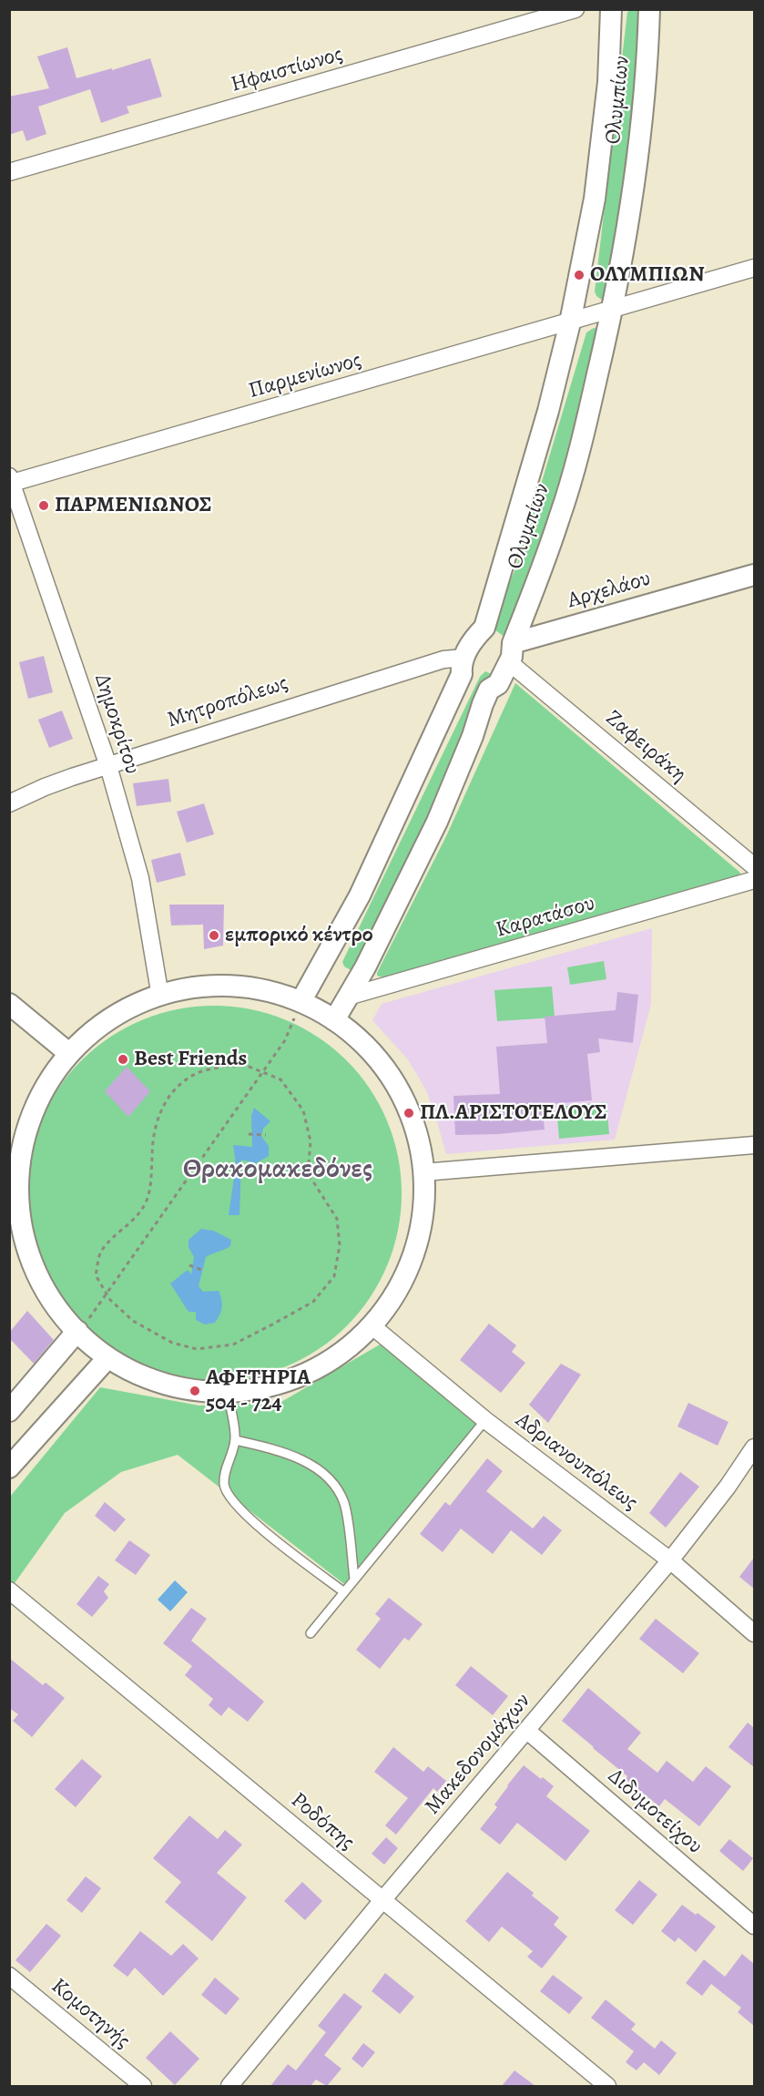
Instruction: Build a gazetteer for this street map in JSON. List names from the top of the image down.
{
  "streets": {
    "street": [
      "Ηφαιστίωνος",
      "Ολυμπίων",
      "Παρμενίωνος",
      "Αρχελάου",
      "Μητροπόλεως",
      "Δημοκρίτου",
      "Ζαφειράκη",
      "Καρατάσου",
      "Αδριανουπόλεως",
      "Μακεδονομάχων",
      "Διδυμοτείχου",
      "Ροδόπης",
      "Κομοτηνής"
    ]
  },
  "crossings": [
    ["Ολυμπίων", "Παρμενίωνος"],
    ["Ολυμπίων", "Αρχελάου"],
    ["Ολυμπίων", "Μητροπόλεως"],
    ["Ολυμπίων", "Ζαφειράκη"],
    ["Ολυμπίων", "Καρατάσου"],
    ["Παρμενίωνος", "Δημοκρίτου"],
    ["Αρχελάου", "Μητροπόλεως"],
    ["Αρχελάου", "Ζαφειράκη"],
    ["Μητροπόλεως", "Δημοκρίτου"],
    ["Μητροπόλεως", "Ζαφειράκη"],
    ["Αδριανουπόλεως", "Μακεδονομάχων"],
    ["Μακεδονομάχων", "Διδυμοτείχου"],
    ["Μακεδονομάχων", "Ροδόπης"]
  ],
  "districts": ["Θρακομακεδόνες"],
  "places": [
    "ΟΛΥΜΠΙΩΝ",
    "ΠΑΡΜΕΝΙΩΝΟΣ",
    "εμπορικό κέντρο",
    "Best Friends",
    "ΠΛ.ΑΡΙΣΤΟΤΕΛΟΥΣ",
    "ΑΦΕΤΗΡΙΑ 504 - 724"
  ]
}
